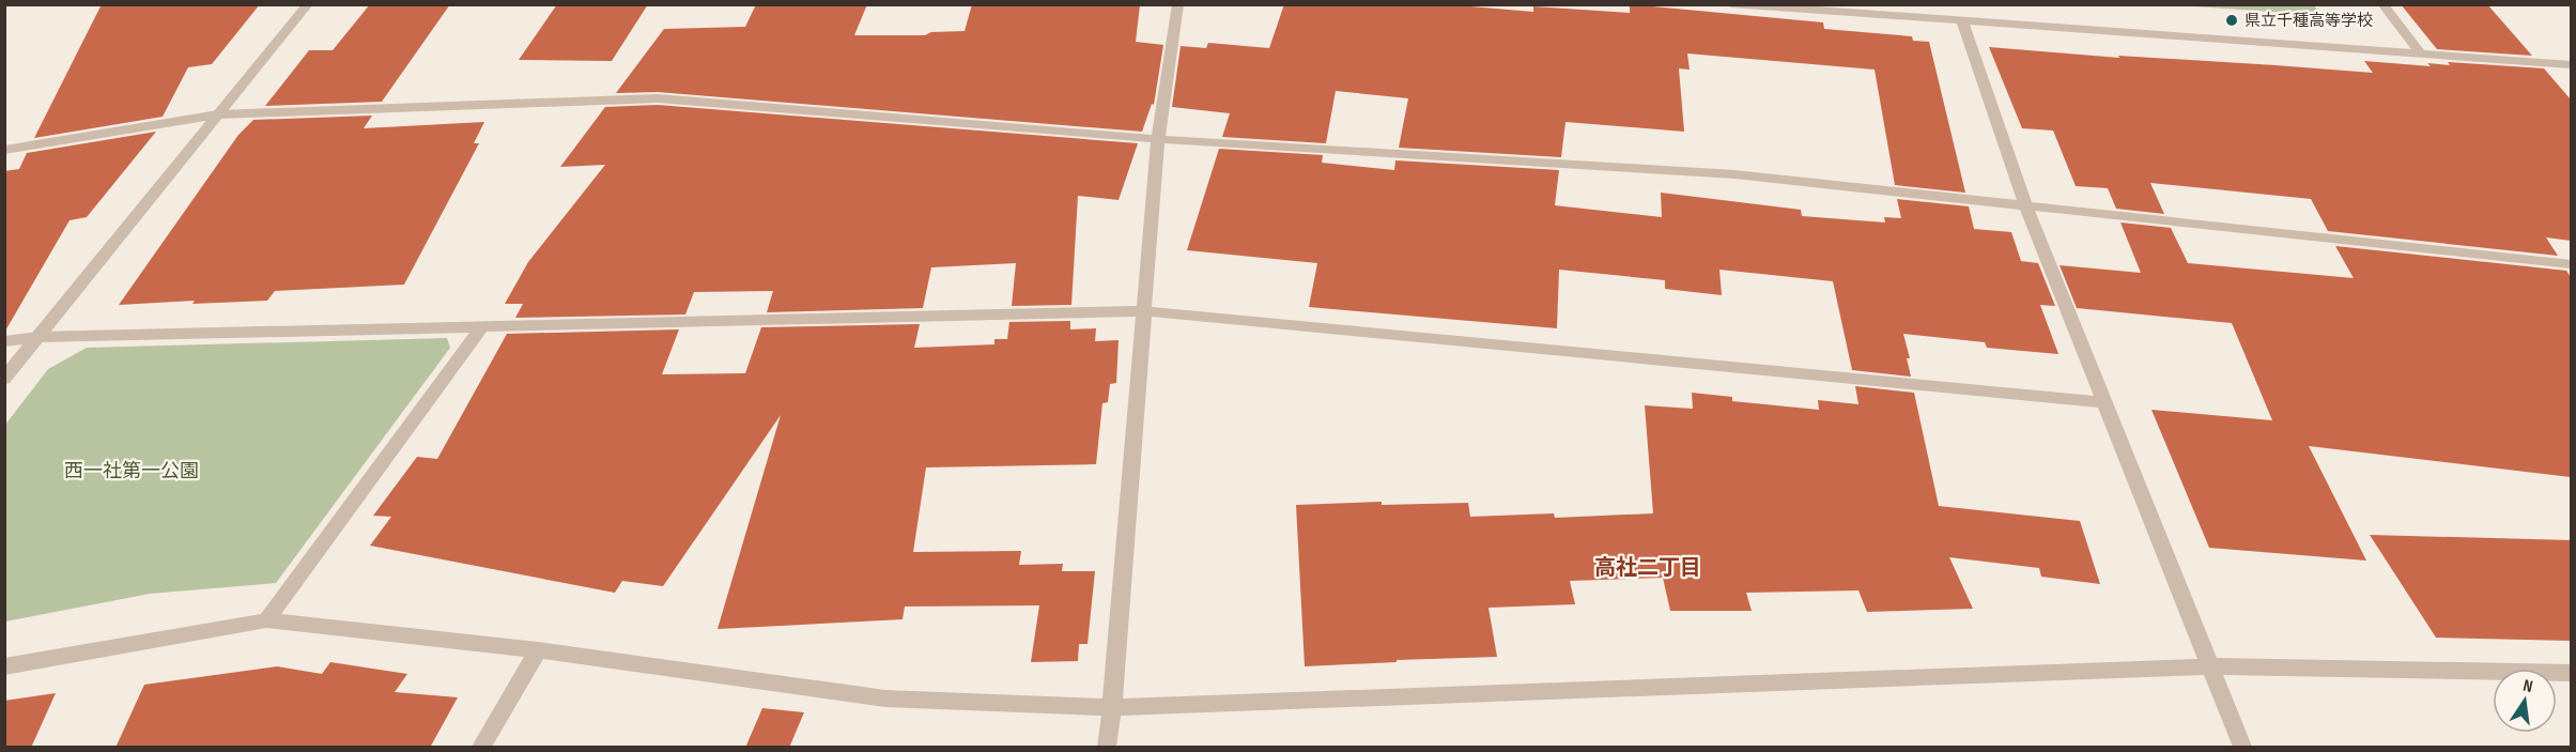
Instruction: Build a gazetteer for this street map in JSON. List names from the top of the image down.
{
  "districts": ["高社二丁目"],
  "parks": ["西一社第一公園"],
  "places": ["県立千種高等学校"],
  "north": "top"
}
